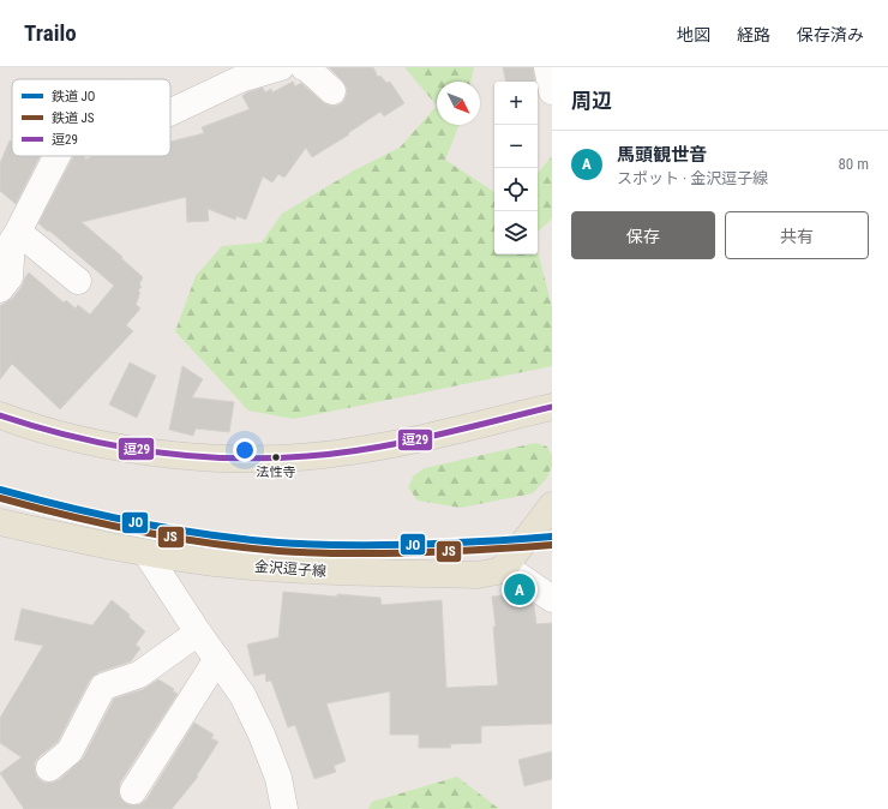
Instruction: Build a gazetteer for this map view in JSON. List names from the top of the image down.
{
  "streets": {
    "main road": ["金沢逗子線"]
  },
  "places": ["法性寺"],
  "lines": ["transit line 逗29", "rail line JO", "rail line JS"],
  "legend": ["鉄道 JO", "鉄道 JS", "逗29"],
  "north": "bottom right",
  "page": {
    "header": "Trailo",
    "nav": ["地図", "経路", "保存済み"],
    "heading": "周辺",
    "map_buttons": ["+", "−"],
    "list": [
      {
        "mark": "A",
        "name": "馬頭観世音",
        "note": "スポット · 金沢逗子線",
        "value": "80 m"
      }
    ],
    "buttons": ["保存", "共有"],
    "pins": "A"
  }
}
